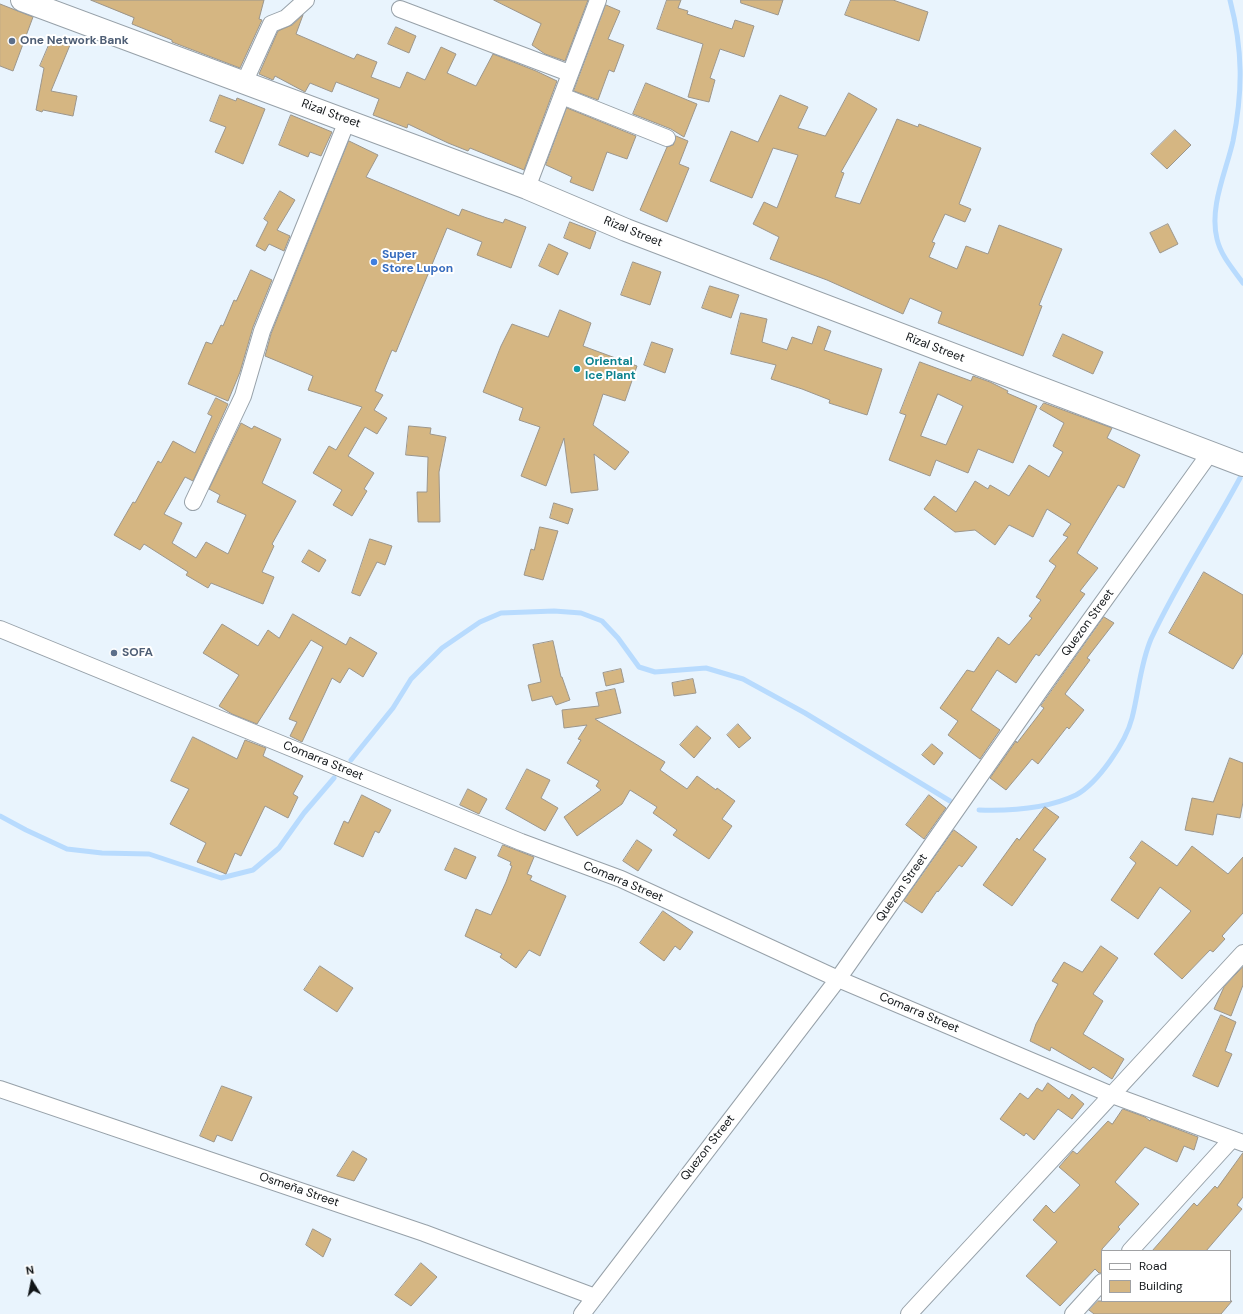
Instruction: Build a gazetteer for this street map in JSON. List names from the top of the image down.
{
  "streets": {
    "street": [
      "Rizal Street",
      "Quezon Street",
      "Comarra Street",
      "Osmeña Street"
    ]
  },
  "crossings": [
    ["Rizal Street", "Quezon Street"],
    ["Quezon Street", "Comarra Street"],
    ["Quezon Street", "Osmeña Street"]
  ],
  "places": [
    "One Network Bank",
    "Super Store Lupon",
    "Oriental Ice Plant",
    "SOFA"
  ],
  "legend": ["Road", "Building"],
  "north": "top"
}
